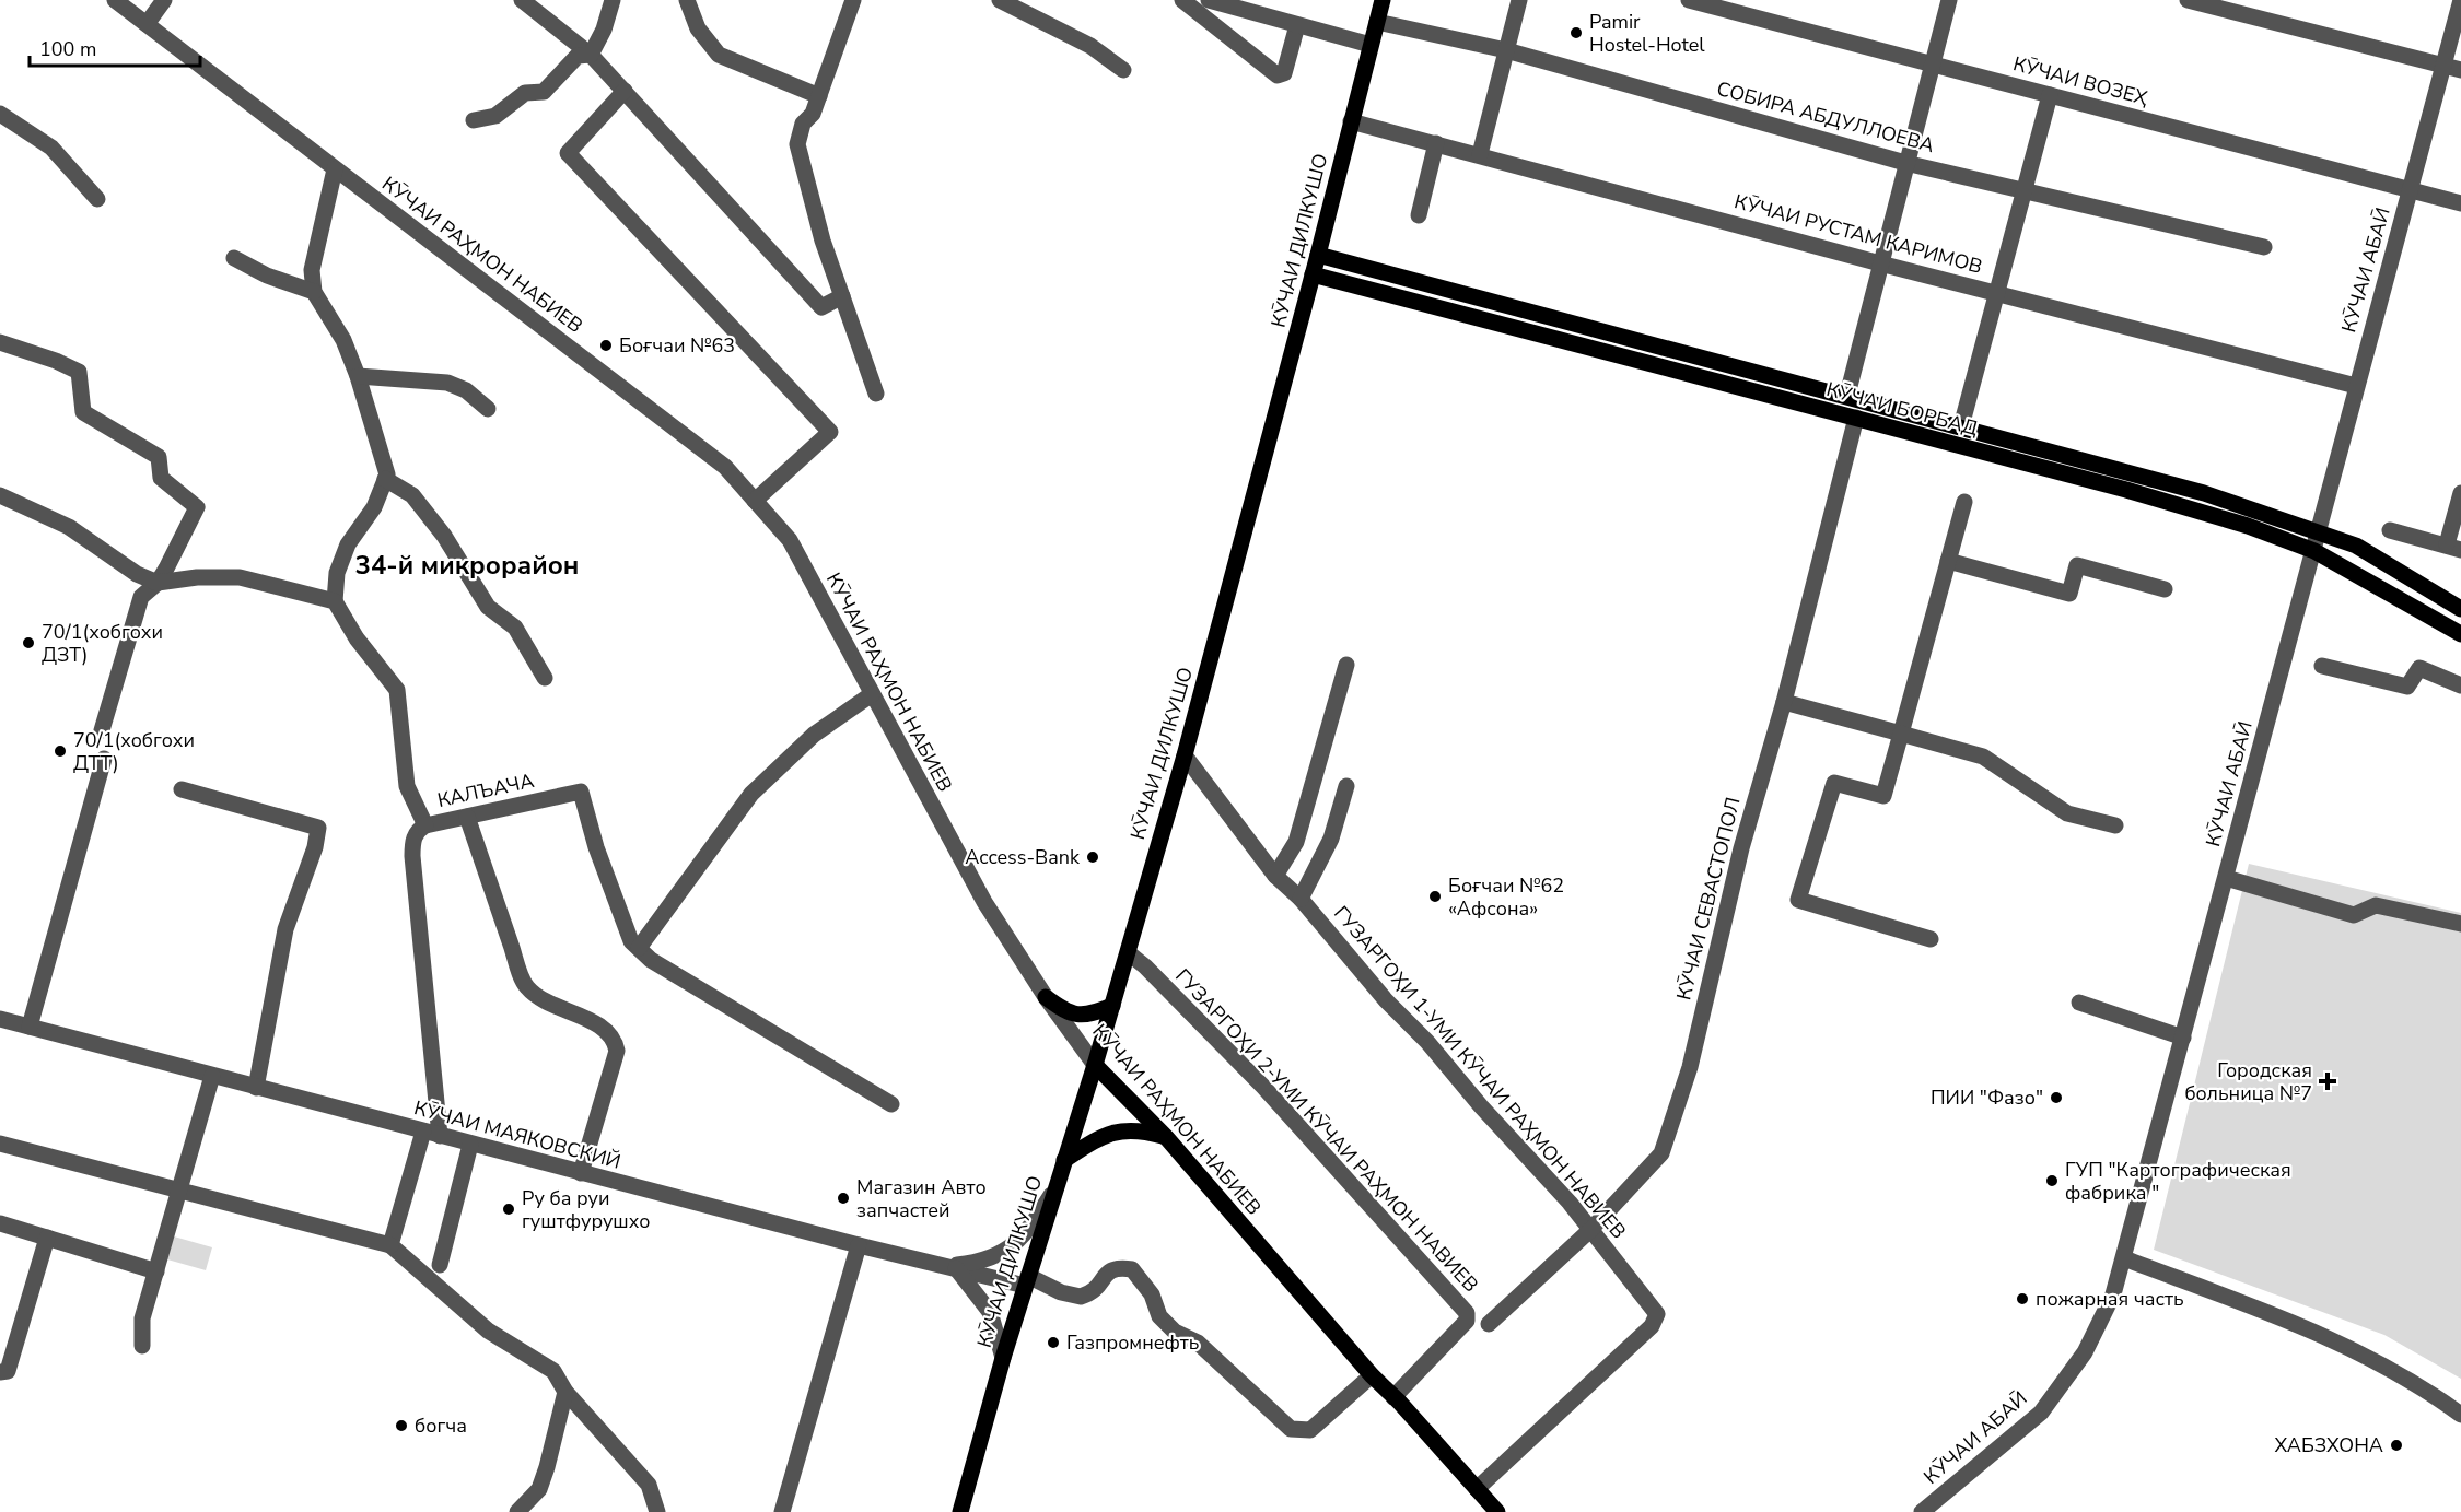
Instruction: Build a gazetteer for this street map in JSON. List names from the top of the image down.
{
  "streets": {
    "main road": ["КӮЧАИ ДИЛКУШО", "КӮЧАИ РАҲМОН НАБИЕВ", "КӮЧАИ БОРБАД"],
    "street": [
      "КӮЧАИ ВОЗЕҲ",
      "СОБИРА АБДУЛЛОЕВА",
      "КӮЧАИ РУСТАМ КАРИМОВ",
      "КӮЧАИ АБАӢ",
      "КАЛЪАЧА",
      "КӮЧАИ СЕВАСТОПОЛ",
      "ГУЗАРГОҲИ 1-УМИ КӮЧАИ РАҲМОН НАВИЕВ",
      "ГУЗАРГОҲИ 2-УМИ КӮЧАИ РАҲМОН НАВИЕВ",
      "КӮЧАИ МАЯКОВСКИЙ"
    ]
  },
  "crossings": [
    ["КӮЧАИ ВОЗЕҲ", "КӮЧАИ АБАӢ"],
    ["СОБИРА АБДУЛЛОЕВА", "КӮЧАИ ДИЛКУШО"],
    ["КӮЧАИ РУСТАМ КАРИМОВ", "КӮЧАИ ДИЛКУШО"],
    ["КӮЧАИ РУСТАМ КАРИМОВ", "КӮЧАИ АБАӢ"],
    ["КӮЧАИ ДИЛКУШО", "КӮЧАИ РАҲМОН НАБИЕВ"],
    ["КӮЧАИ ДИЛКУШО", "КӮЧАИ БОРБАД"],
    ["КӮЧАИ ДИЛКУШО", "ГУЗАРГОҲИ 1-УМИ КӮЧАИ РАҲМОН НАВИЕВ"],
    ["КӮЧАИ ДИЛКУШО", "ГУЗАРГОҲИ 2-УМИ КӮЧАИ РАҲМОН НАВИЕВ"],
    ["КӮЧАИ ДИЛКУШО", "КӮЧАИ МАЯКОВСКИЙ"],
    ["КӮЧАИ РАҲМОН НАБИЕВ", "ГУЗАРГОҲИ 1-УМИ КӮЧАИ РАҲМОН НАВИЕВ"],
    ["КӮЧАИ РАҲМОН НАБИЕВ", "ГУЗАРГОҲИ 2-УМИ КӮЧАИ РАҲМОН НАВИЕВ"],
    ["КӮЧАИ РАҲМОН НАБИЕВ", "КӮЧАИ МАЯКОВСКИЙ"],
    ["КӮЧАИ АБАӢ", "КӮЧАИ БОРБАД"],
    ["КӮЧАИ БОРБАД", "КӮЧАИ СЕВАСТОПОЛ"],
    ["КӮЧАИ СЕВАСТОПОЛ", "ГУЗАРГОҲИ 1-УМИ КӮЧАИ РАҲМОН НАВИЕВ"]
  ],
  "districts": ["34-й микрорайон"],
  "places": {
    "other": [
      "Pamir Hostel-Hotel",
      "Боғчаи №63",
      "70/1(хобгохи ДЗТ)",
      "70/1(хобгохи ДТТ)",
      "Access-Bank",
      "Боғчаи №62 «Афсона»",
      "ПИИ \"Фазо\"",
      "ГУП \"Картографическая фабрика \"",
      "Магазин Авто запчастей",
      "Ру ба руи гуштфурушхо",
      "пожарная часть",
      "Газпромнефть",
      "богча",
      "ХАБЗХОНА"
    ],
    "health": ["Городская больница №7"]
  },
  "scale_bar": "100 m"
}
